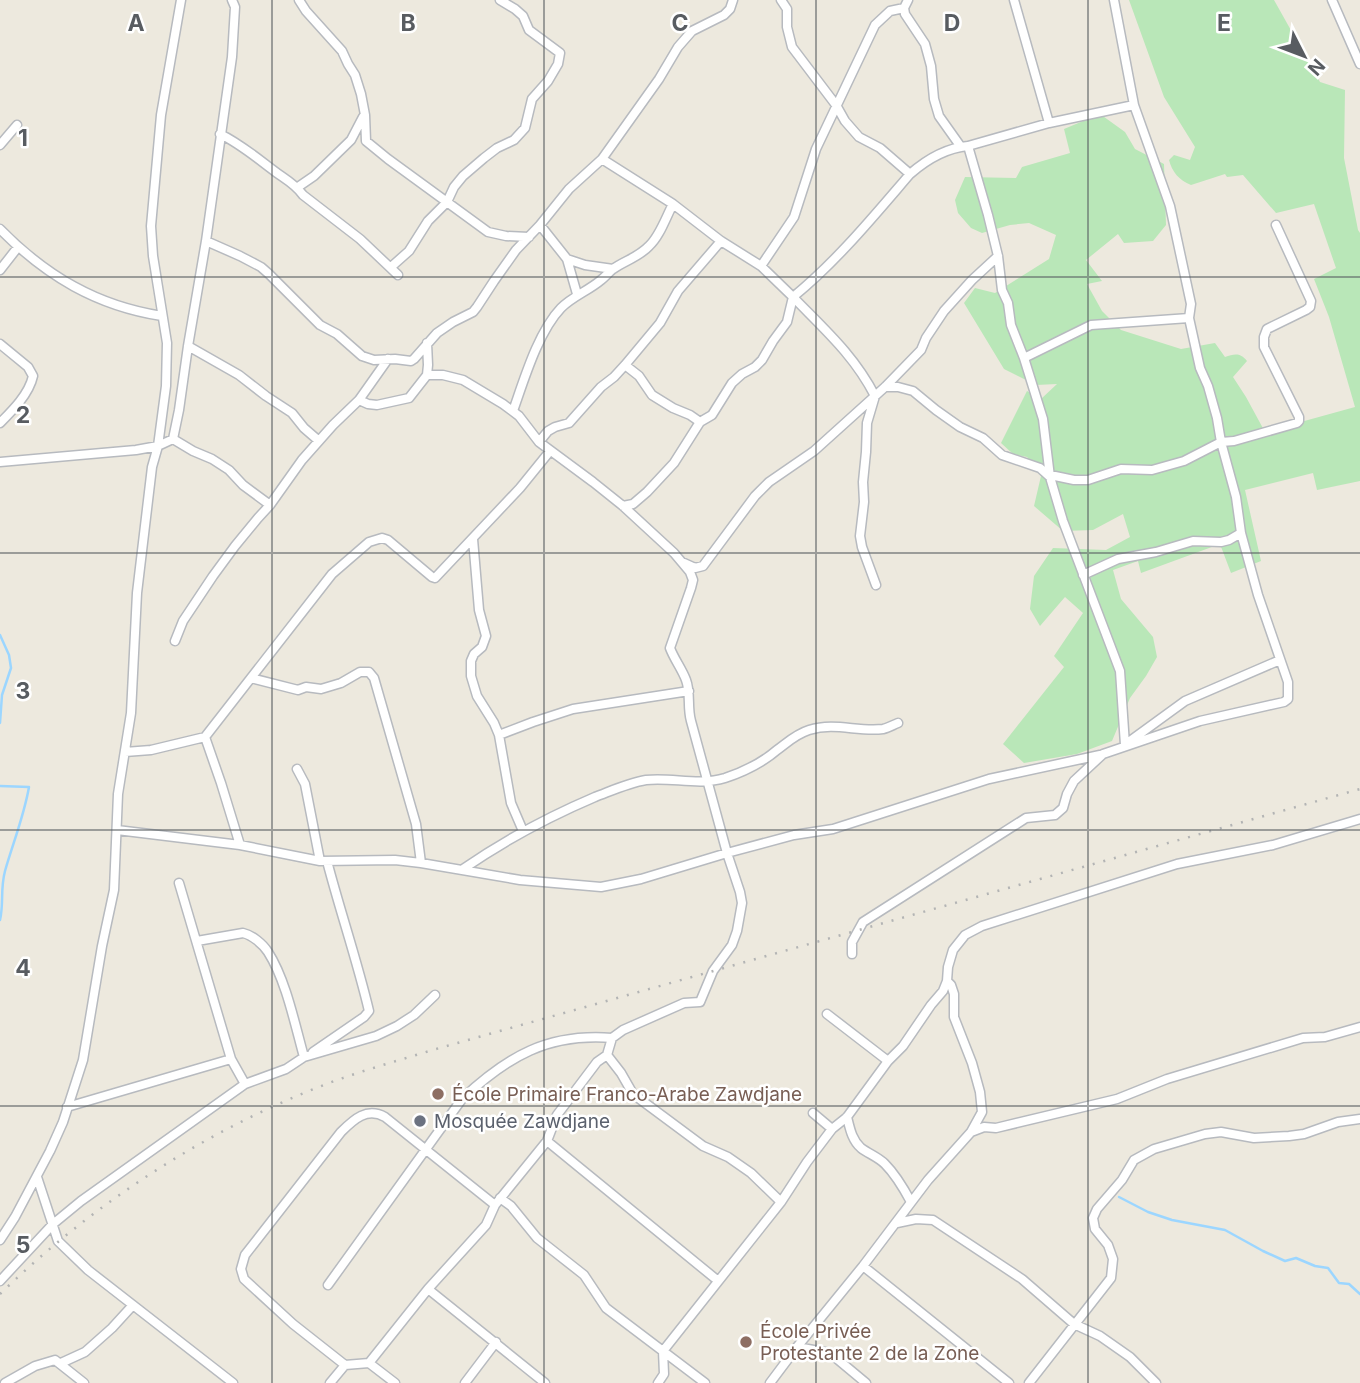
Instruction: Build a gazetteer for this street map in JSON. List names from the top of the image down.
{
  "places": ["École Primaire Franco-Arabe Zawdjane", "Mosquée Zawdjane", "École Privée Protestante 2 de la Zone"],
  "north": "bottom right",
  "grid": {
    "columns": [
      "A",
      "B",
      "C",
      "D",
      "E"
    ],
    "rows": [
      "1",
      "2",
      "3",
      "4",
      "5"
    ]
  }
}
